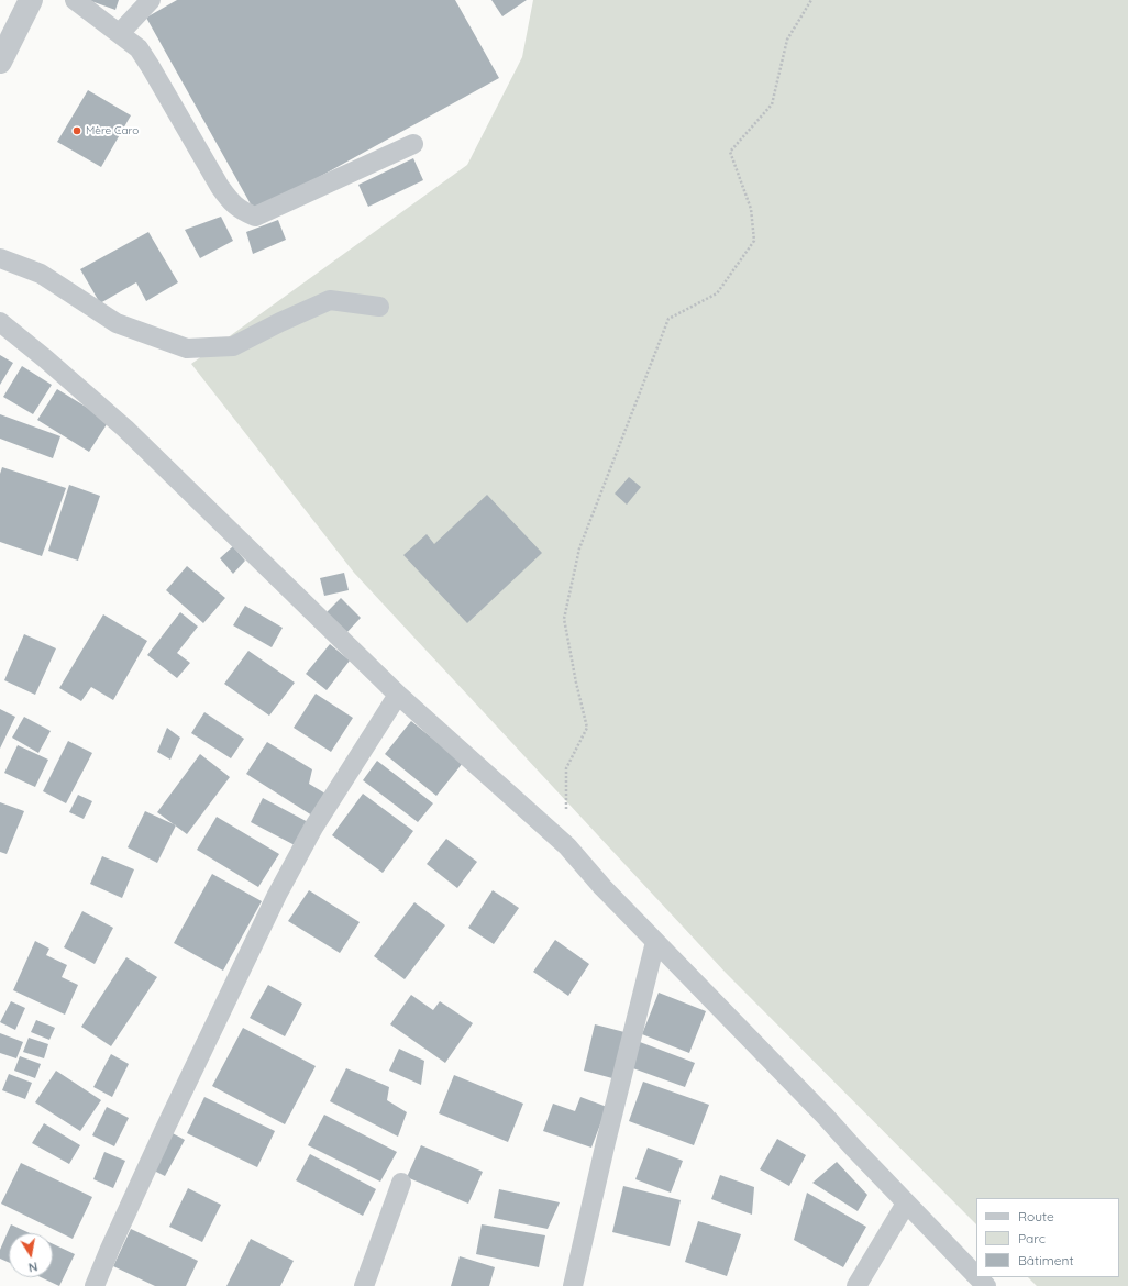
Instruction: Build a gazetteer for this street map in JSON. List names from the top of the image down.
{
  "places": ["Mère Caro"],
  "legend": ["Route", "Parc", "Bâtiment"],
  "north": "bottom"
}
